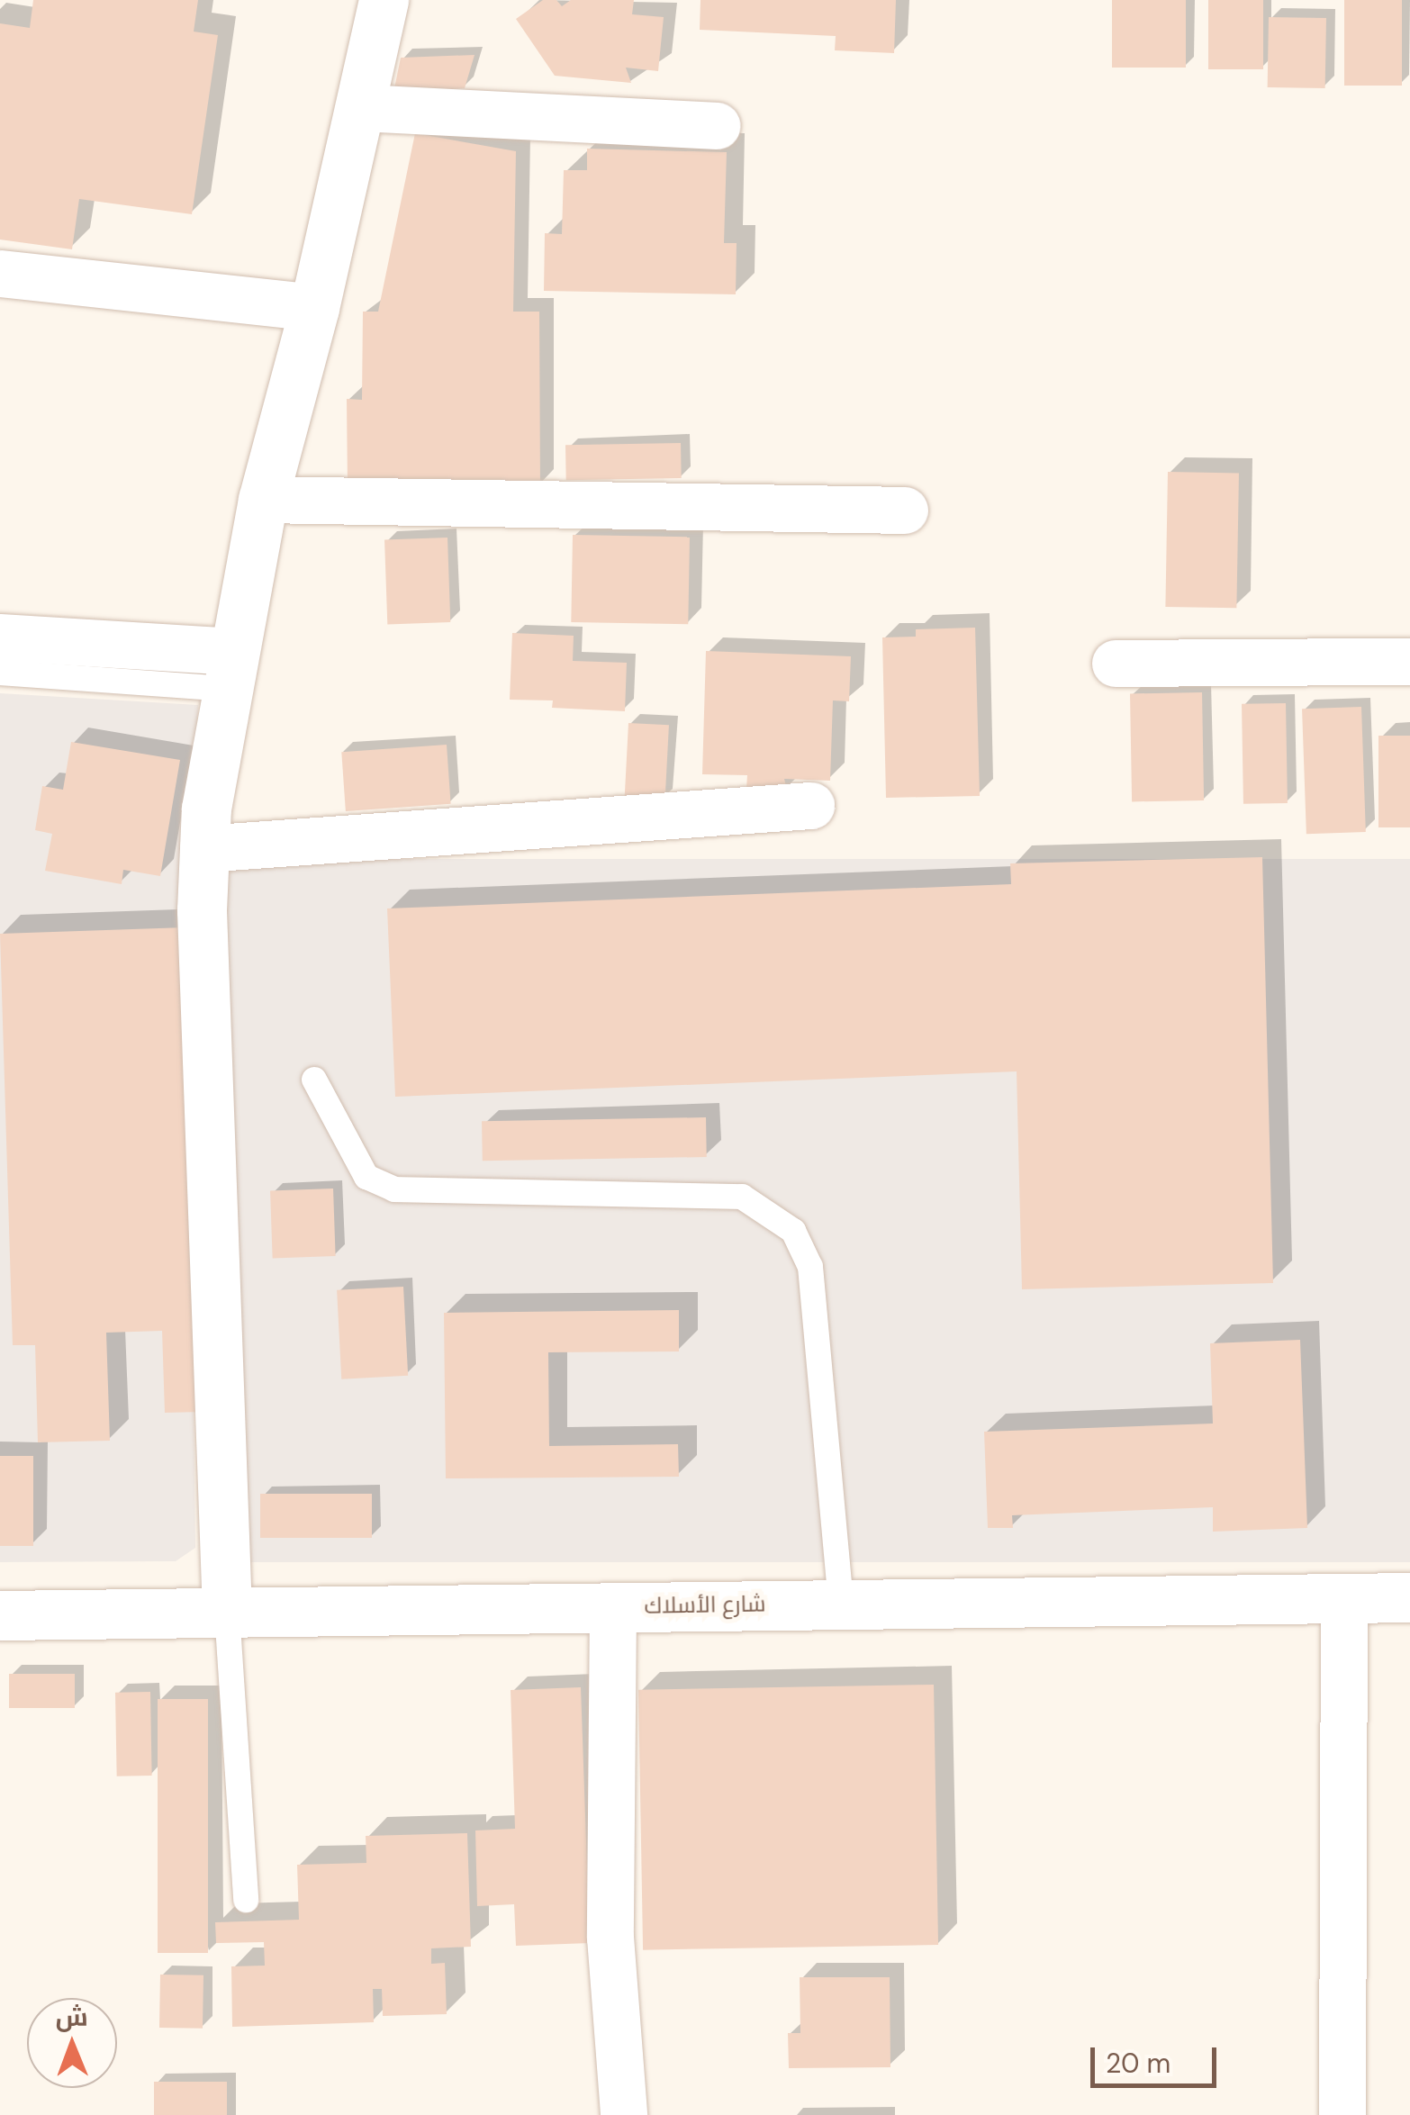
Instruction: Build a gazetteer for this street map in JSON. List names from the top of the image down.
{
  "streets": {
    "street": ["شارع الأسلاك"]
  },
  "scale_bar": "20 m",
  "north": "top"
}
